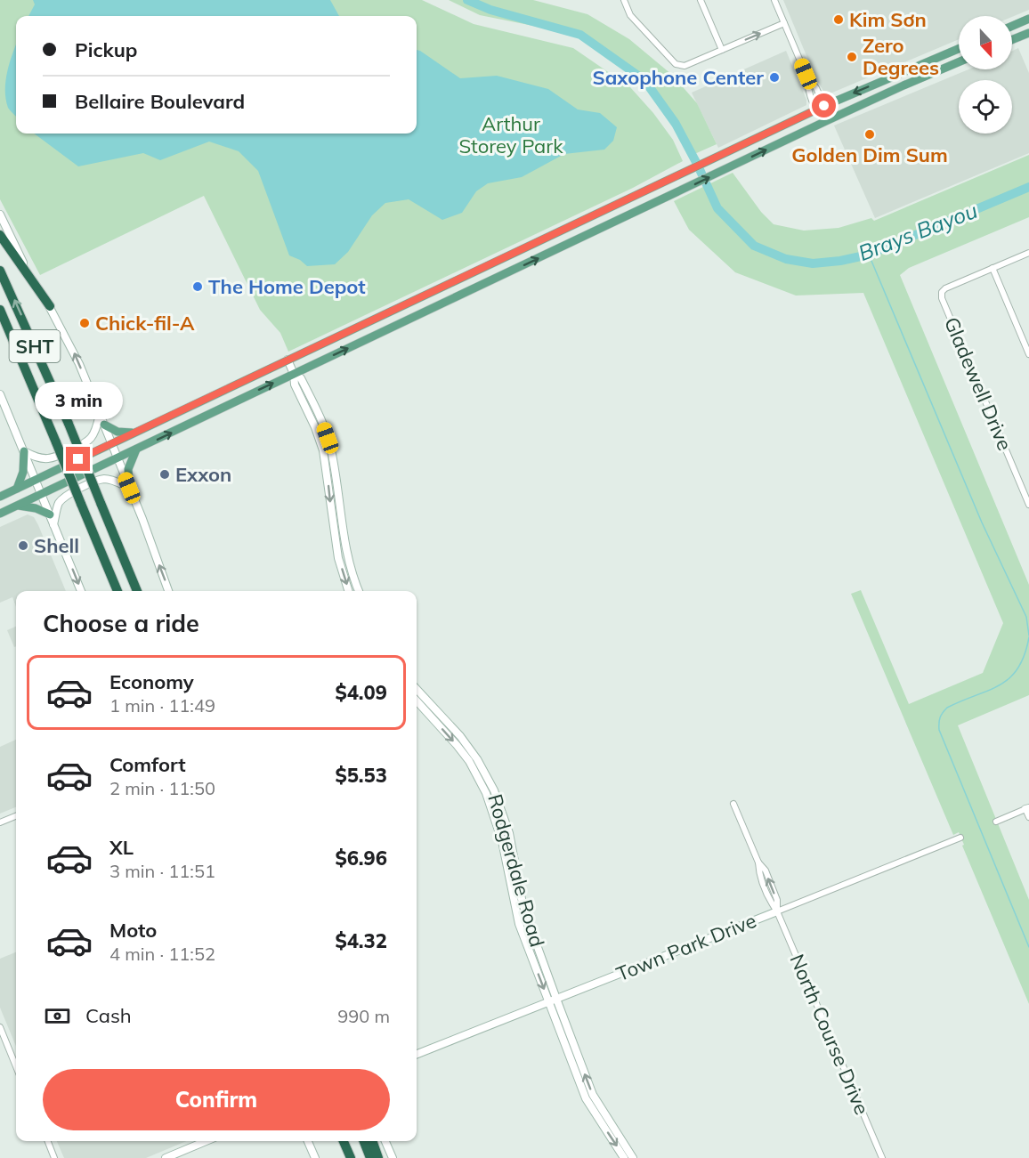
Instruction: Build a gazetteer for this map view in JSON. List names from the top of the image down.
{
  "streets": {
    "highway": ["SHT"],
    "street": [
      "Gladewell Drive",
      "Rodgerdale Road",
      "Town Park Drive",
      "North Course Drive"
    ]
  },
  "crossings": [
    ["Rodgerdale Road", "Town Park Drive"],
    ["Town Park Drive", "North Course Drive"]
  ],
  "water": ["Brays Bayou"],
  "parks": ["Arthur Storey Park"],
  "places": [
    "Kim Sơn",
    "Zero Degrees",
    "Saxophone Center",
    "Golden Dim Sum",
    "The Home Depot",
    "Chick-fil-A",
    "Exxon",
    "Shell"
  ],
  "north": "bottom",
  "page": {
    "banner": ["Pickup", "Bellaire Boulevard"],
    "bubble": "3 min",
    "heading": "Choose a ride",
    "list": [
      {
        "name": "Economy",
        "note": "1 min · 11:49",
        "value": "$4.09"
      },
      {
        "name": "Comfort",
        "note": "2 min · 11:50",
        "value": "$5.53"
      },
      {
        "name": "XL",
        "note": "3 min · 11:51",
        "value": "$6.96"
      },
      {
        "name": "Moto",
        "note": "4 min · 11:52",
        "value": "$4.32"
      }
    ],
    "pay": ["Cash", "990 m"],
    "buttons": "Confirm"
  }
}
